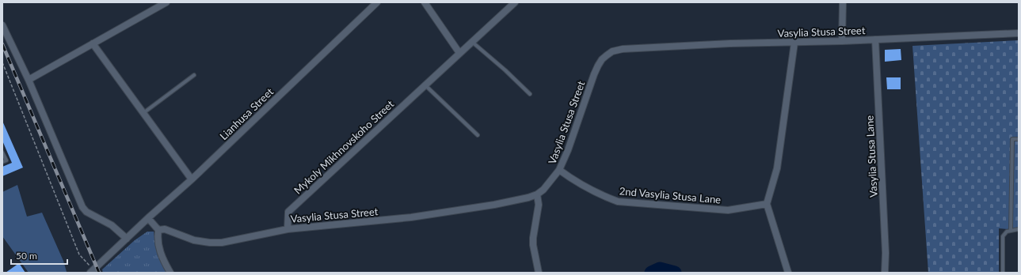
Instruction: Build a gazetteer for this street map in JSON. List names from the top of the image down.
{
  "streets": {
    "street": [
      "Vasylia Stusa Street",
      "Lianhusa Street",
      "Mykoly Mikhnovskoho Street",
      "Vasylia Stusa Lane",
      "2nd Vasylia Stusa Lane"
    ]
  },
  "crossings": [
    ["Vasylia Stusa Street", "Mykoly Mikhnovskoho Street"],
    ["Vasylia Stusa Street", "Vasylia Stusa Lane"],
    ["Vasylia Stusa Street", "2nd Vasylia Stusa Lane"]
  ],
  "scale_bar": "50 m"
}
